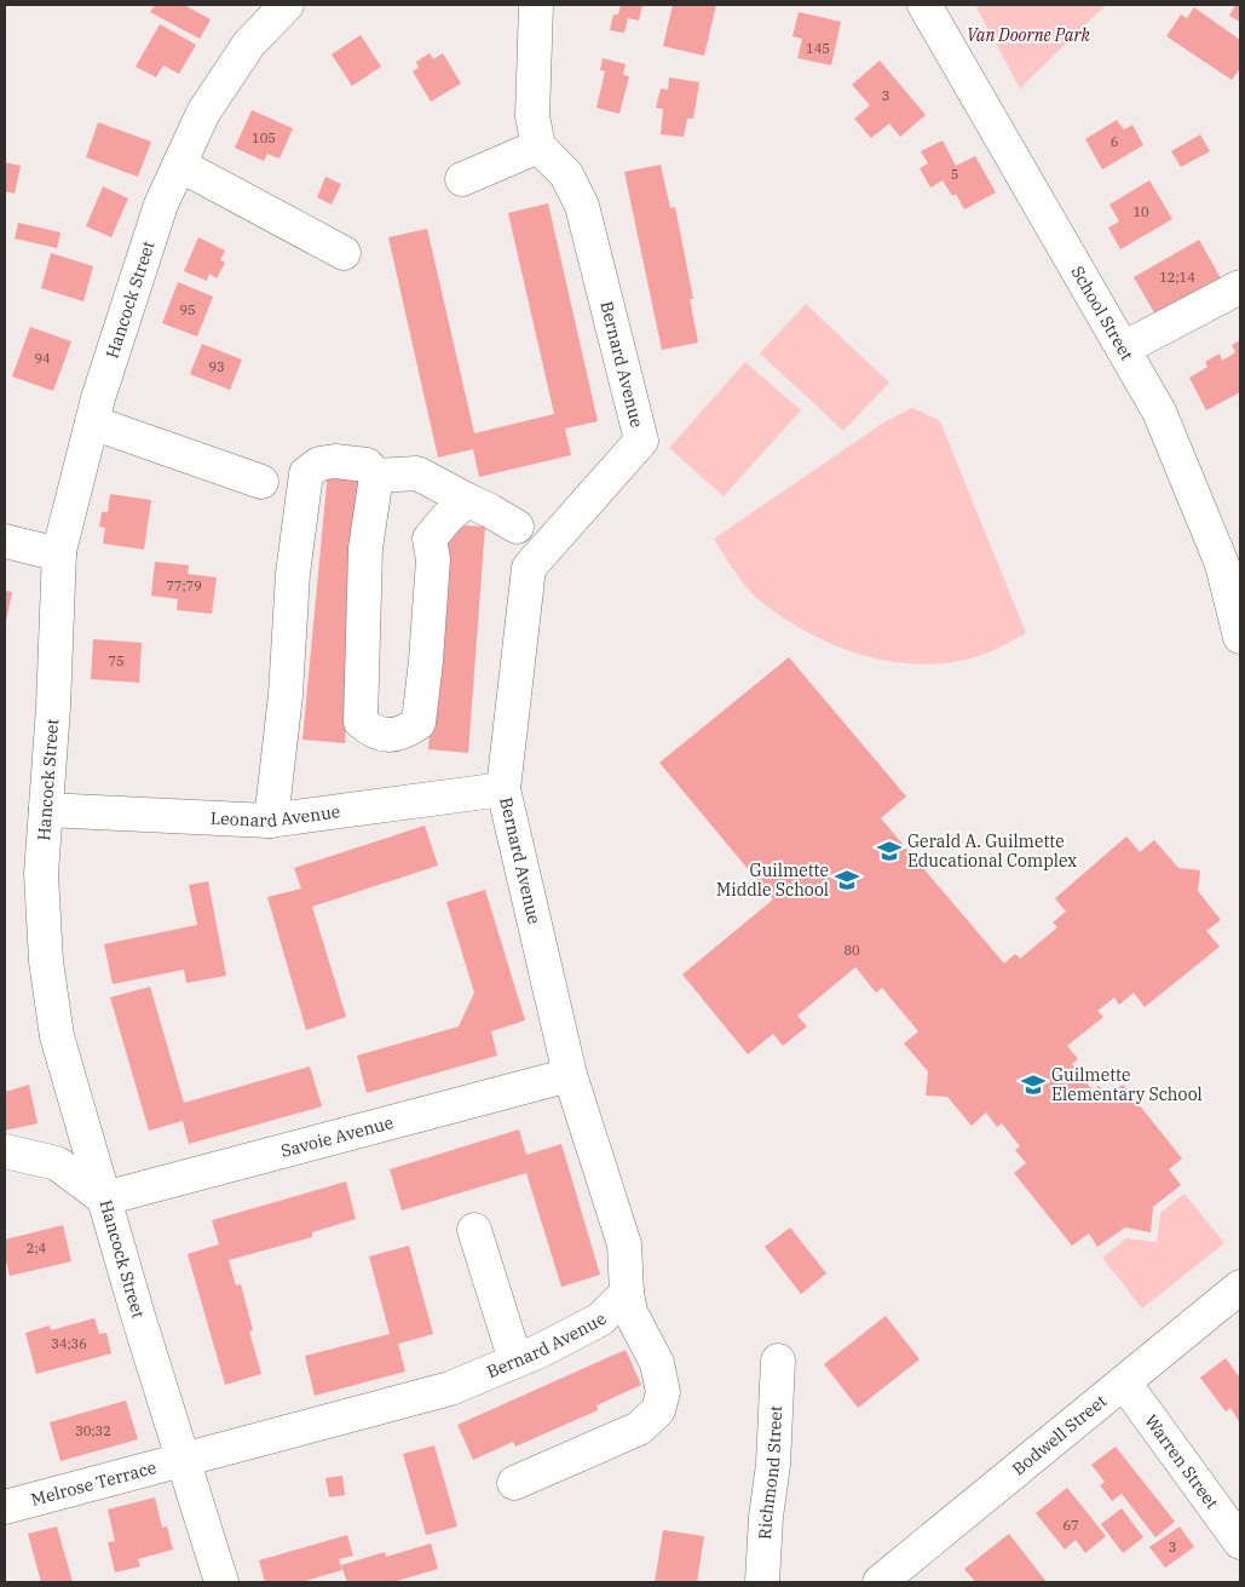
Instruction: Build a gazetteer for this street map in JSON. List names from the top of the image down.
{
  "streets": {
    "street": [
      "Hancock Street",
      "School Street",
      "Bernard Avenue",
      "Leonard Avenue",
      "Savoie Avenue",
      "Bodwell Street",
      "Warren Street",
      "Richmond Street",
      "Melrose Terrace"
    ]
  },
  "crossings": [
    ["Hancock Street", "Bernard Avenue"],
    ["Hancock Street", "Leonard Avenue"],
    ["Hancock Street", "Savoie Avenue"],
    ["Hancock Street", "Melrose Terrace"],
    ["Bernard Avenue", "Leonard Avenue"],
    ["Bernard Avenue", "Savoie Avenue"],
    ["Bernard Avenue", "Melrose Terrace"],
    ["Bodwell Street", "Warren Street"]
  ],
  "parks": ["Van Doorne Park"],
  "places": {
    "school or university": ["Gerald A. Guilmette Educational Complex", "Guilmette Middle School", "Guilmette Elementary School"]
  },
  "house_numbers": [
    "145",
    "3",
    "105",
    "6",
    "5",
    "10",
    "12;14",
    "95",
    "94",
    "93",
    "77;79",
    "75",
    "80",
    "2;4",
    "34;36",
    "30;32",
    "67",
    "3"
  ]
}
